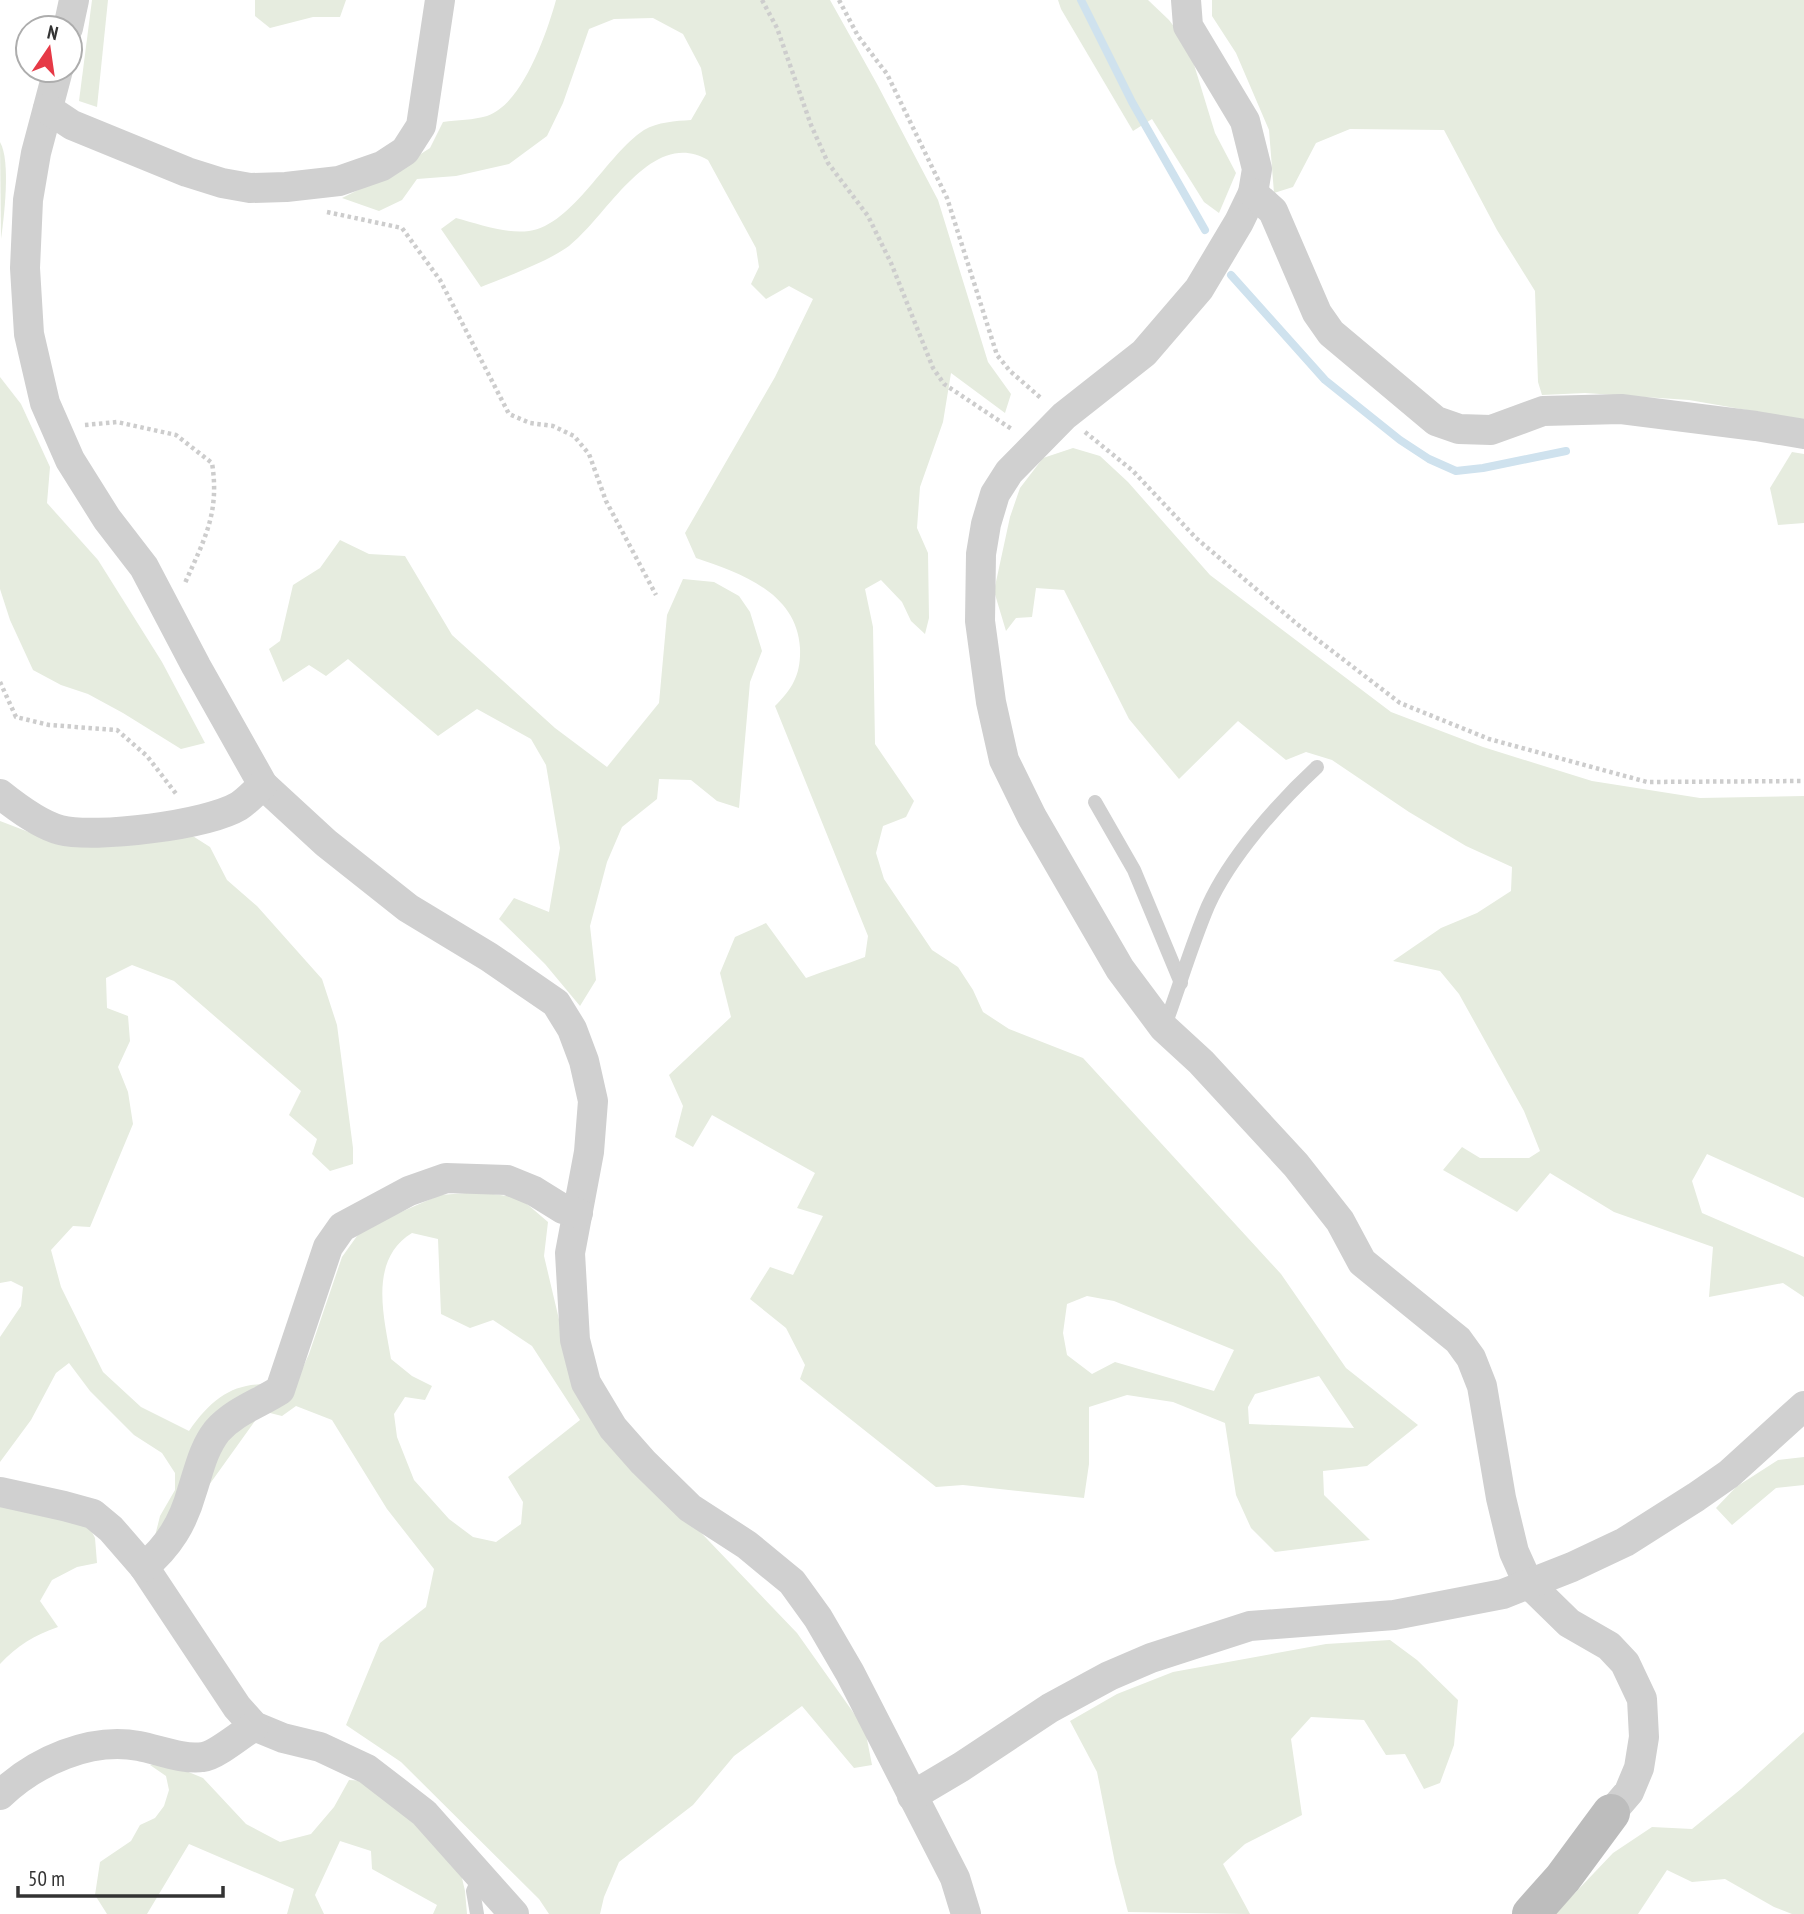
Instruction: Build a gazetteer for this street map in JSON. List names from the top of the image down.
{
  "scale_bar": "50 m",
  "north": "top"
}
